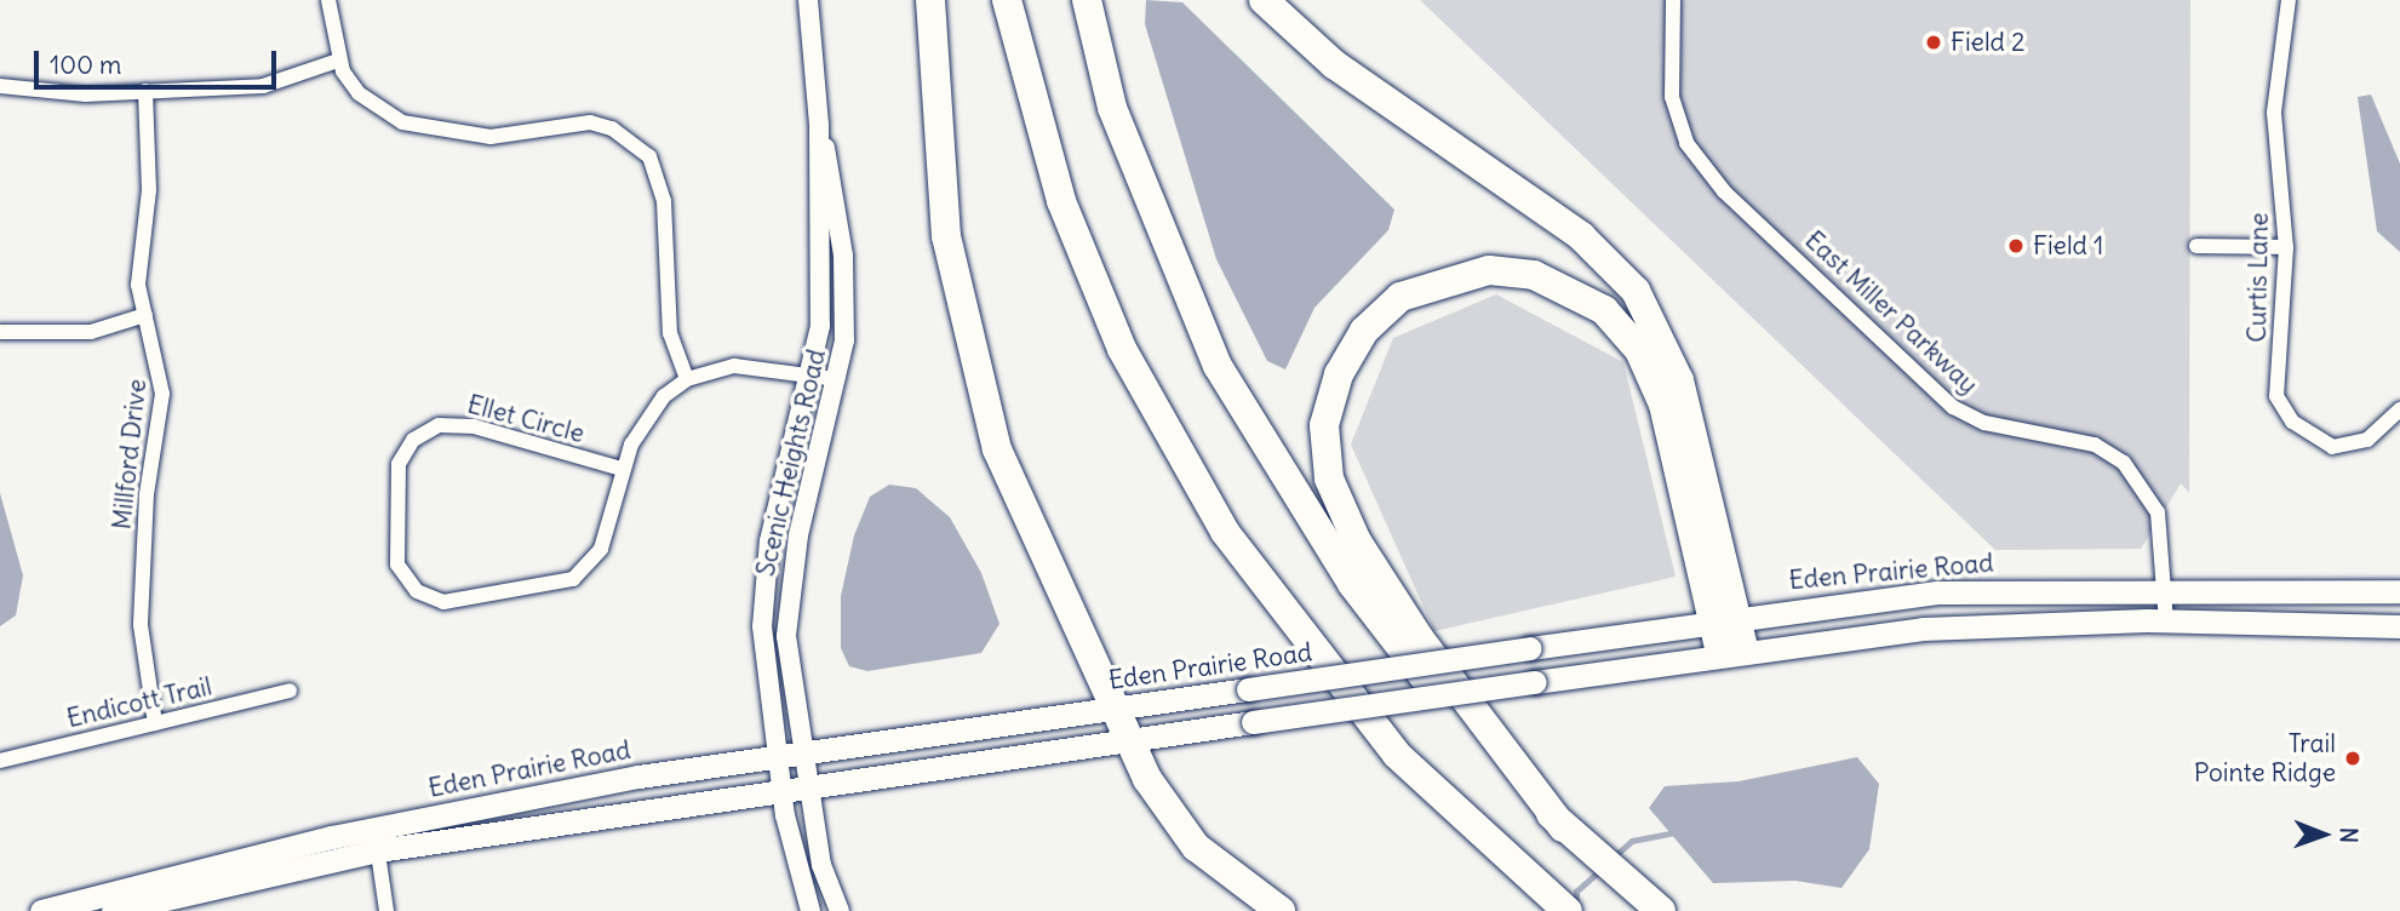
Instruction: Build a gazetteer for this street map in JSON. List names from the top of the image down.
{
  "streets": {
    "main road": ["Eden Prairie Road"],
    "street": [
      "Curtis Lane",
      "East Miller Parkway",
      "Ellet Circle",
      "Millford Drive",
      "Scenic Heights Road",
      "Endicott Trail"
    ]
  },
  "crossings": [
    ["East Miller Parkway", "Eden Prairie Road"],
    ["Ellet Circle", "Scenic Heights Road"],
    ["Millford Drive", "Endicott Trail"],
    ["Scenic Heights Road", "Eden Prairie Road"]
  ],
  "places": ["Field 2", "Field 1", "Trail Pointe Ridge"],
  "scale_bar": "100 m",
  "north": "right"
}
